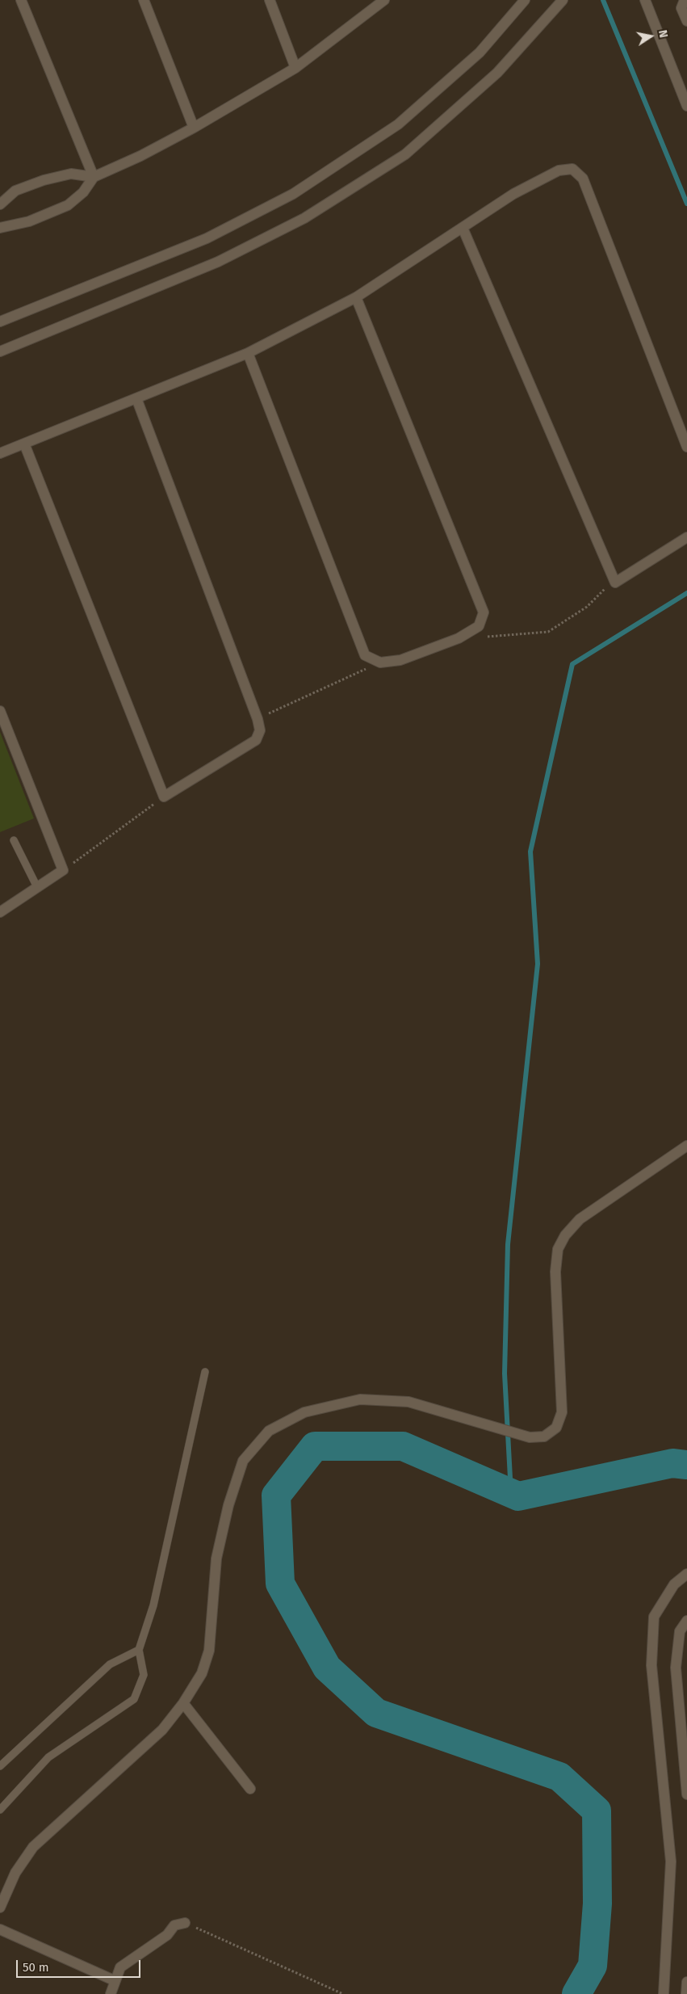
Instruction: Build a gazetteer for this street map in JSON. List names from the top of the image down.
{
  "scale_bar": "50 m",
  "north": "right"
}
